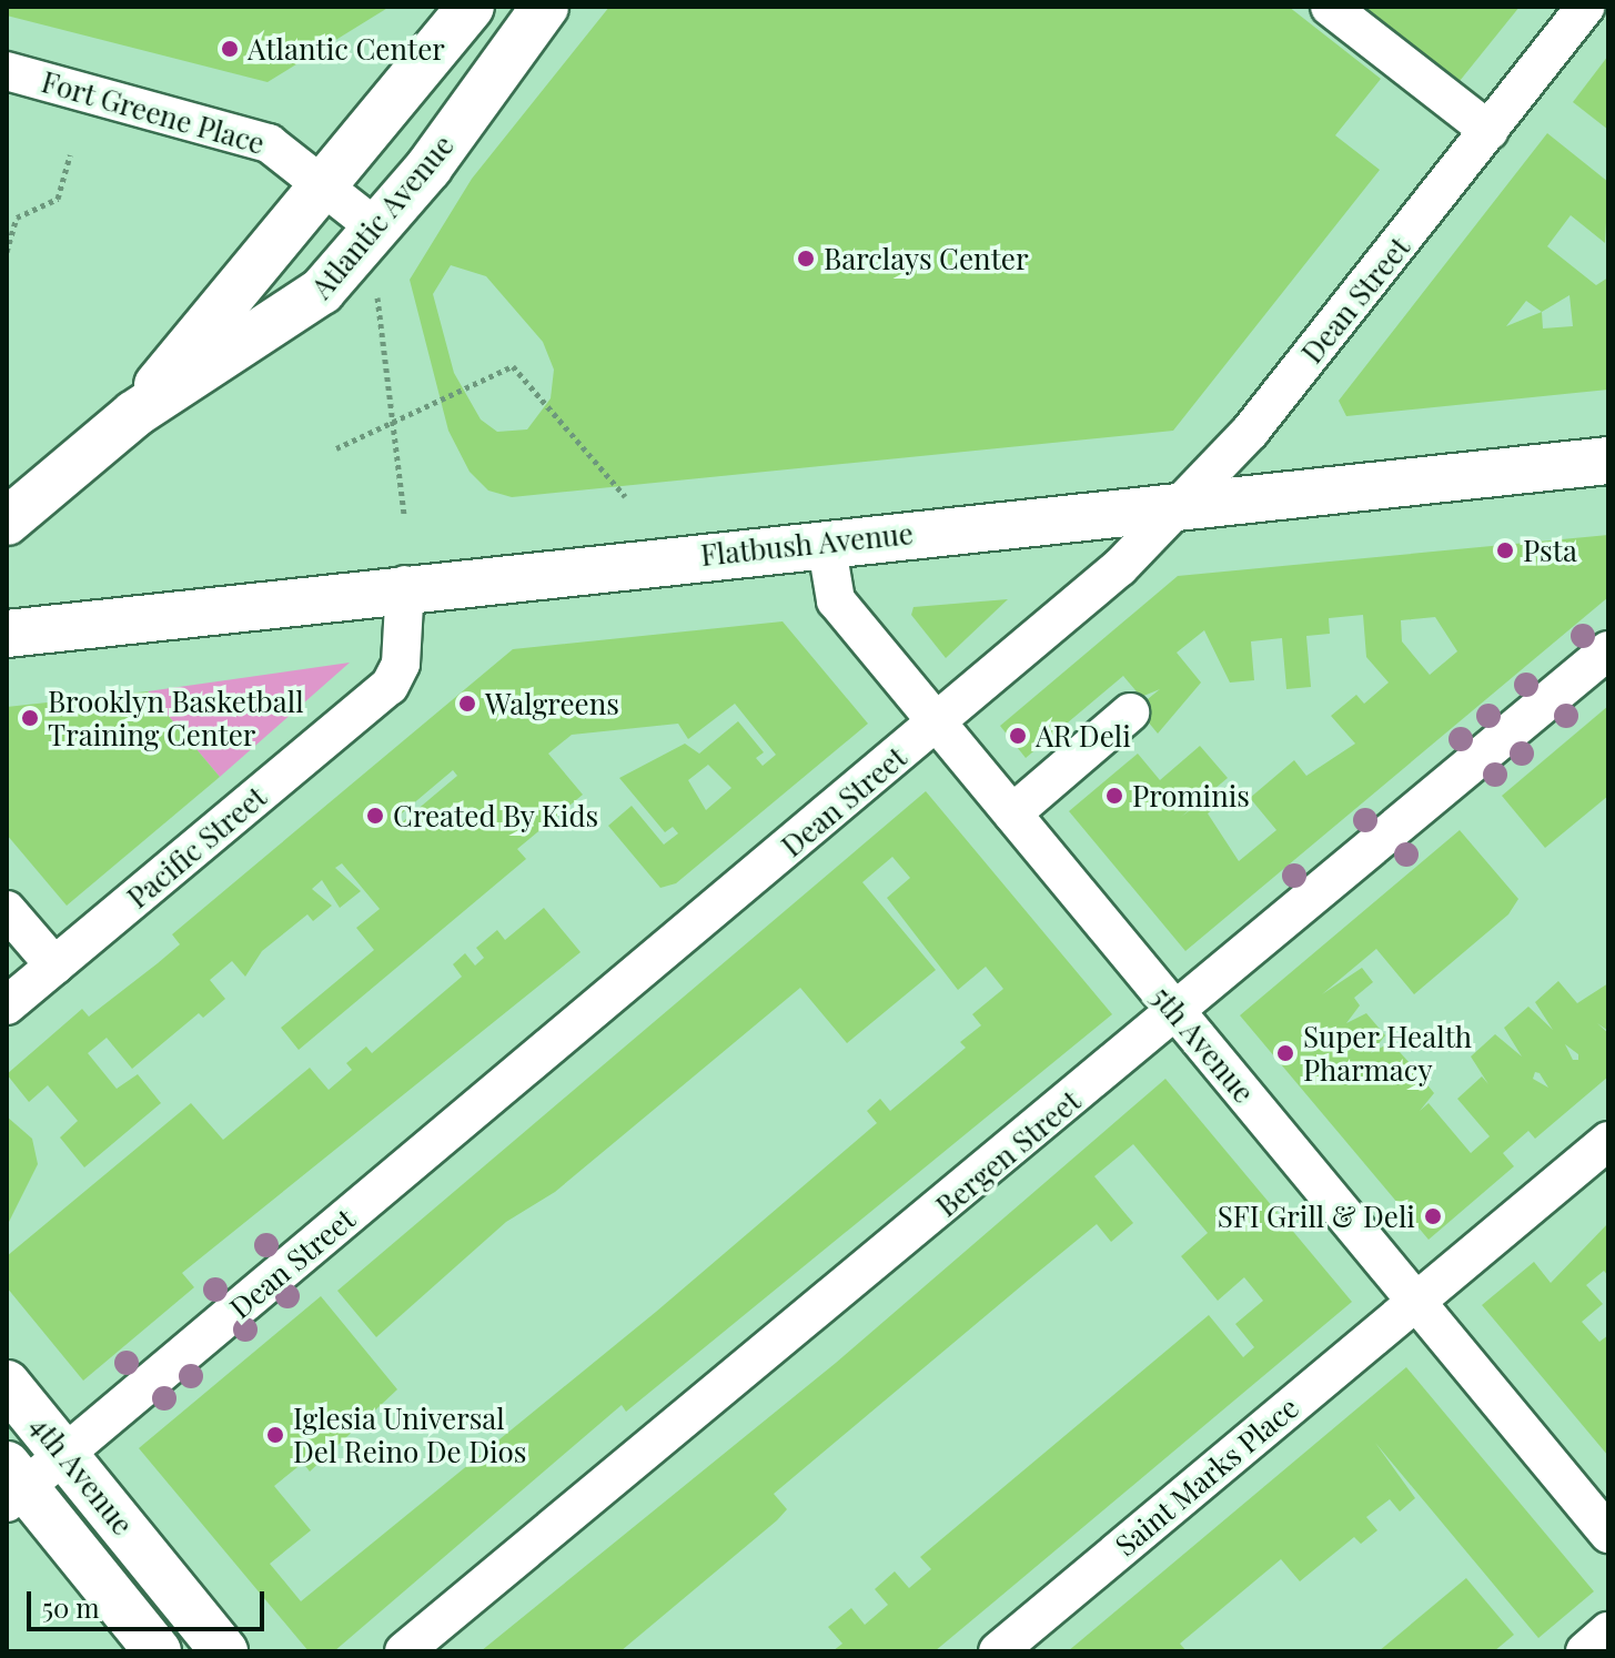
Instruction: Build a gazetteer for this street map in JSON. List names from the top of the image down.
{
  "streets": {
    "main road": ["Atlantic Avenue", "Flatbush Avenue", "4th Avenue"],
    "street": [
      "Fort Greene Place",
      "Dean Street",
      "Pacific Street",
      "5th Avenue",
      "Bergen Street",
      "Saint Marks Place"
    ]
  },
  "crossings": [
    ["Fort Greene Place", "Atlantic Avenue"],
    ["Dean Street", "Flatbush Avenue"],
    ["Dean Street", "5th Avenue"],
    ["Dean Street", "4th Avenue"],
    ["Flatbush Avenue", "Pacific Street"],
    ["Flatbush Avenue", "5th Avenue"],
    ["5th Avenue", "Bergen Street"],
    ["5th Avenue", "Saint Marks Place"]
  ],
  "places": [
    "Atlantic Center",
    "Barclays Center",
    "Psta",
    "Walgreens",
    "Brooklyn Basketball Training Center",
    "AR Deli",
    "Prominis",
    "Created By Kids",
    "Super Health Pharmacy",
    "SFI Grill & Deli",
    "Iglesia Universal Del Reino De Dios"
  ],
  "scale_bar": "50 m"
}
